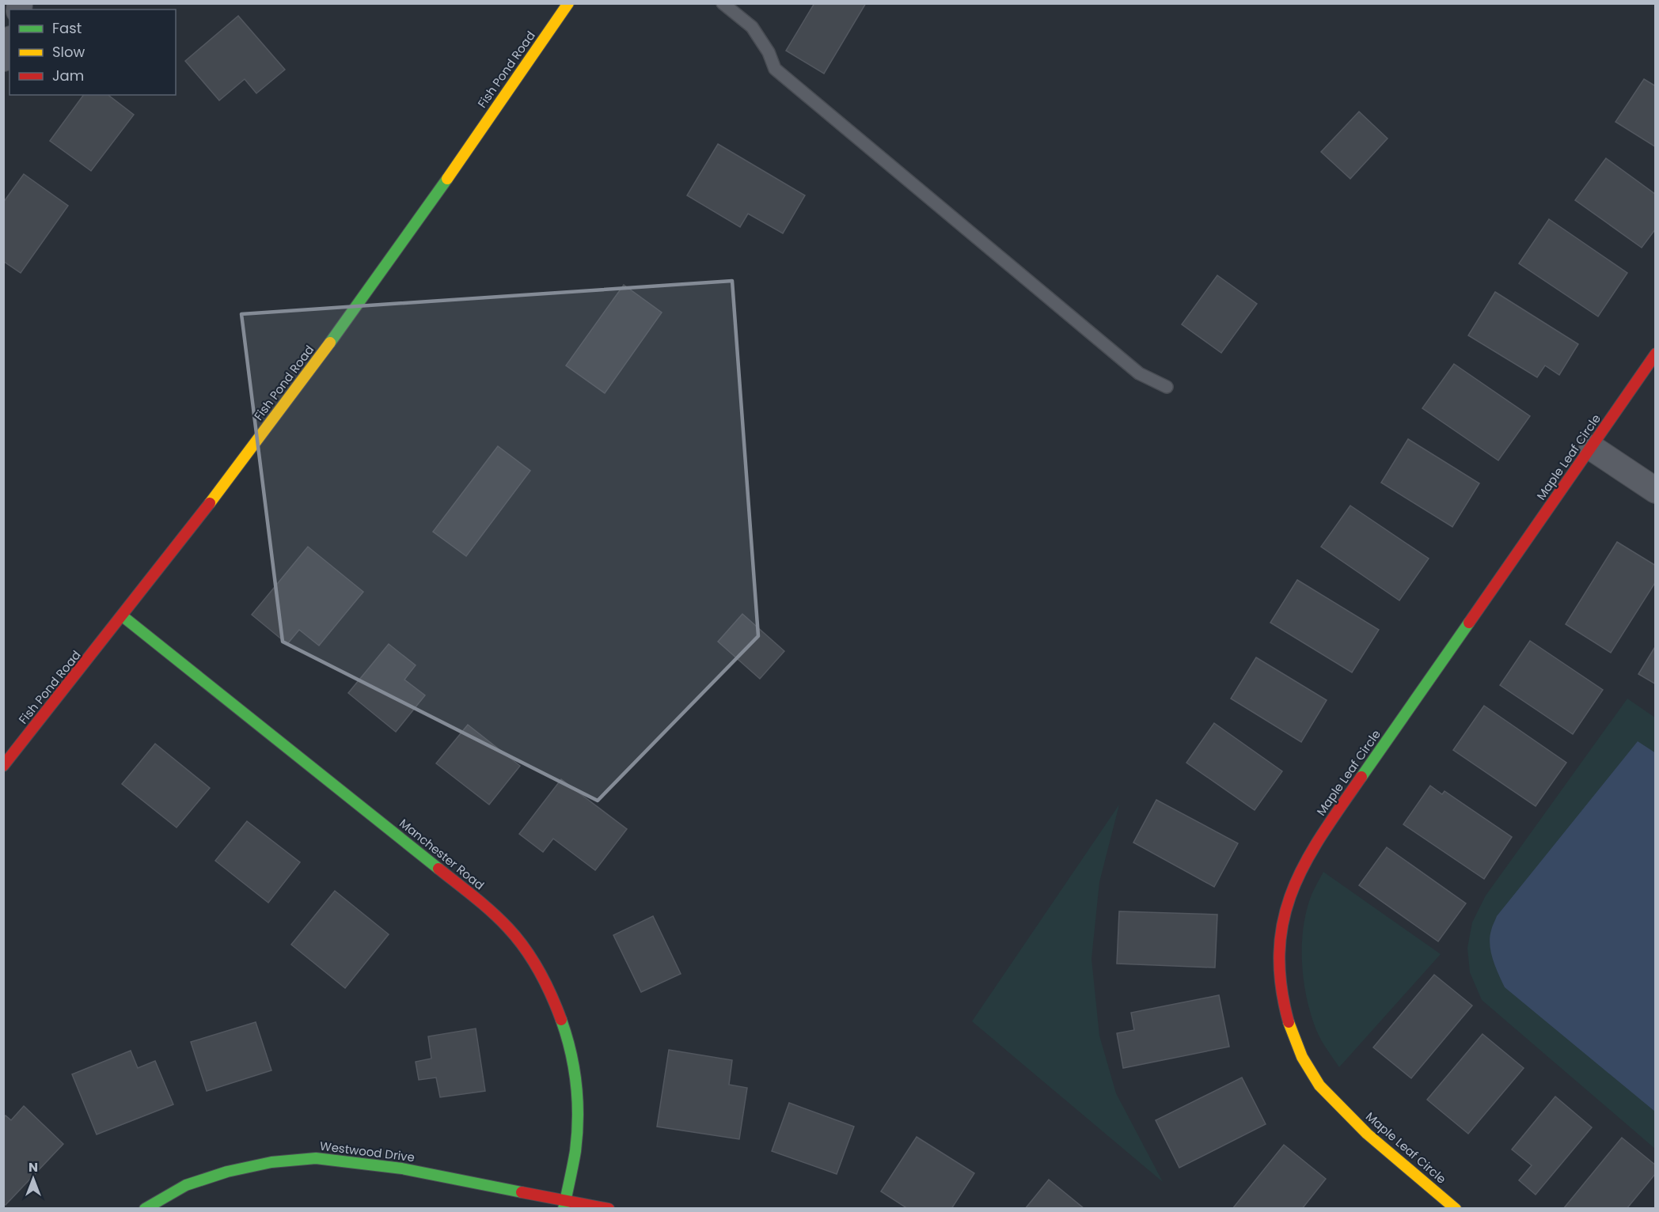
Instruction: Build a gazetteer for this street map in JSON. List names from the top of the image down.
{
  "streets": {
    "street": [
      "Fish Pond Road",
      "Maple Leaf Circle",
      "Manchester Road",
      "Westwood Drive"
    ]
  },
  "crossings": [
    ["Fish Pond Road", "Manchester Road"],
    ["Manchester Road", "Westwood Drive"]
  ],
  "legend": ["Fast", "Slow", "Jam"],
  "north": "top"
}
